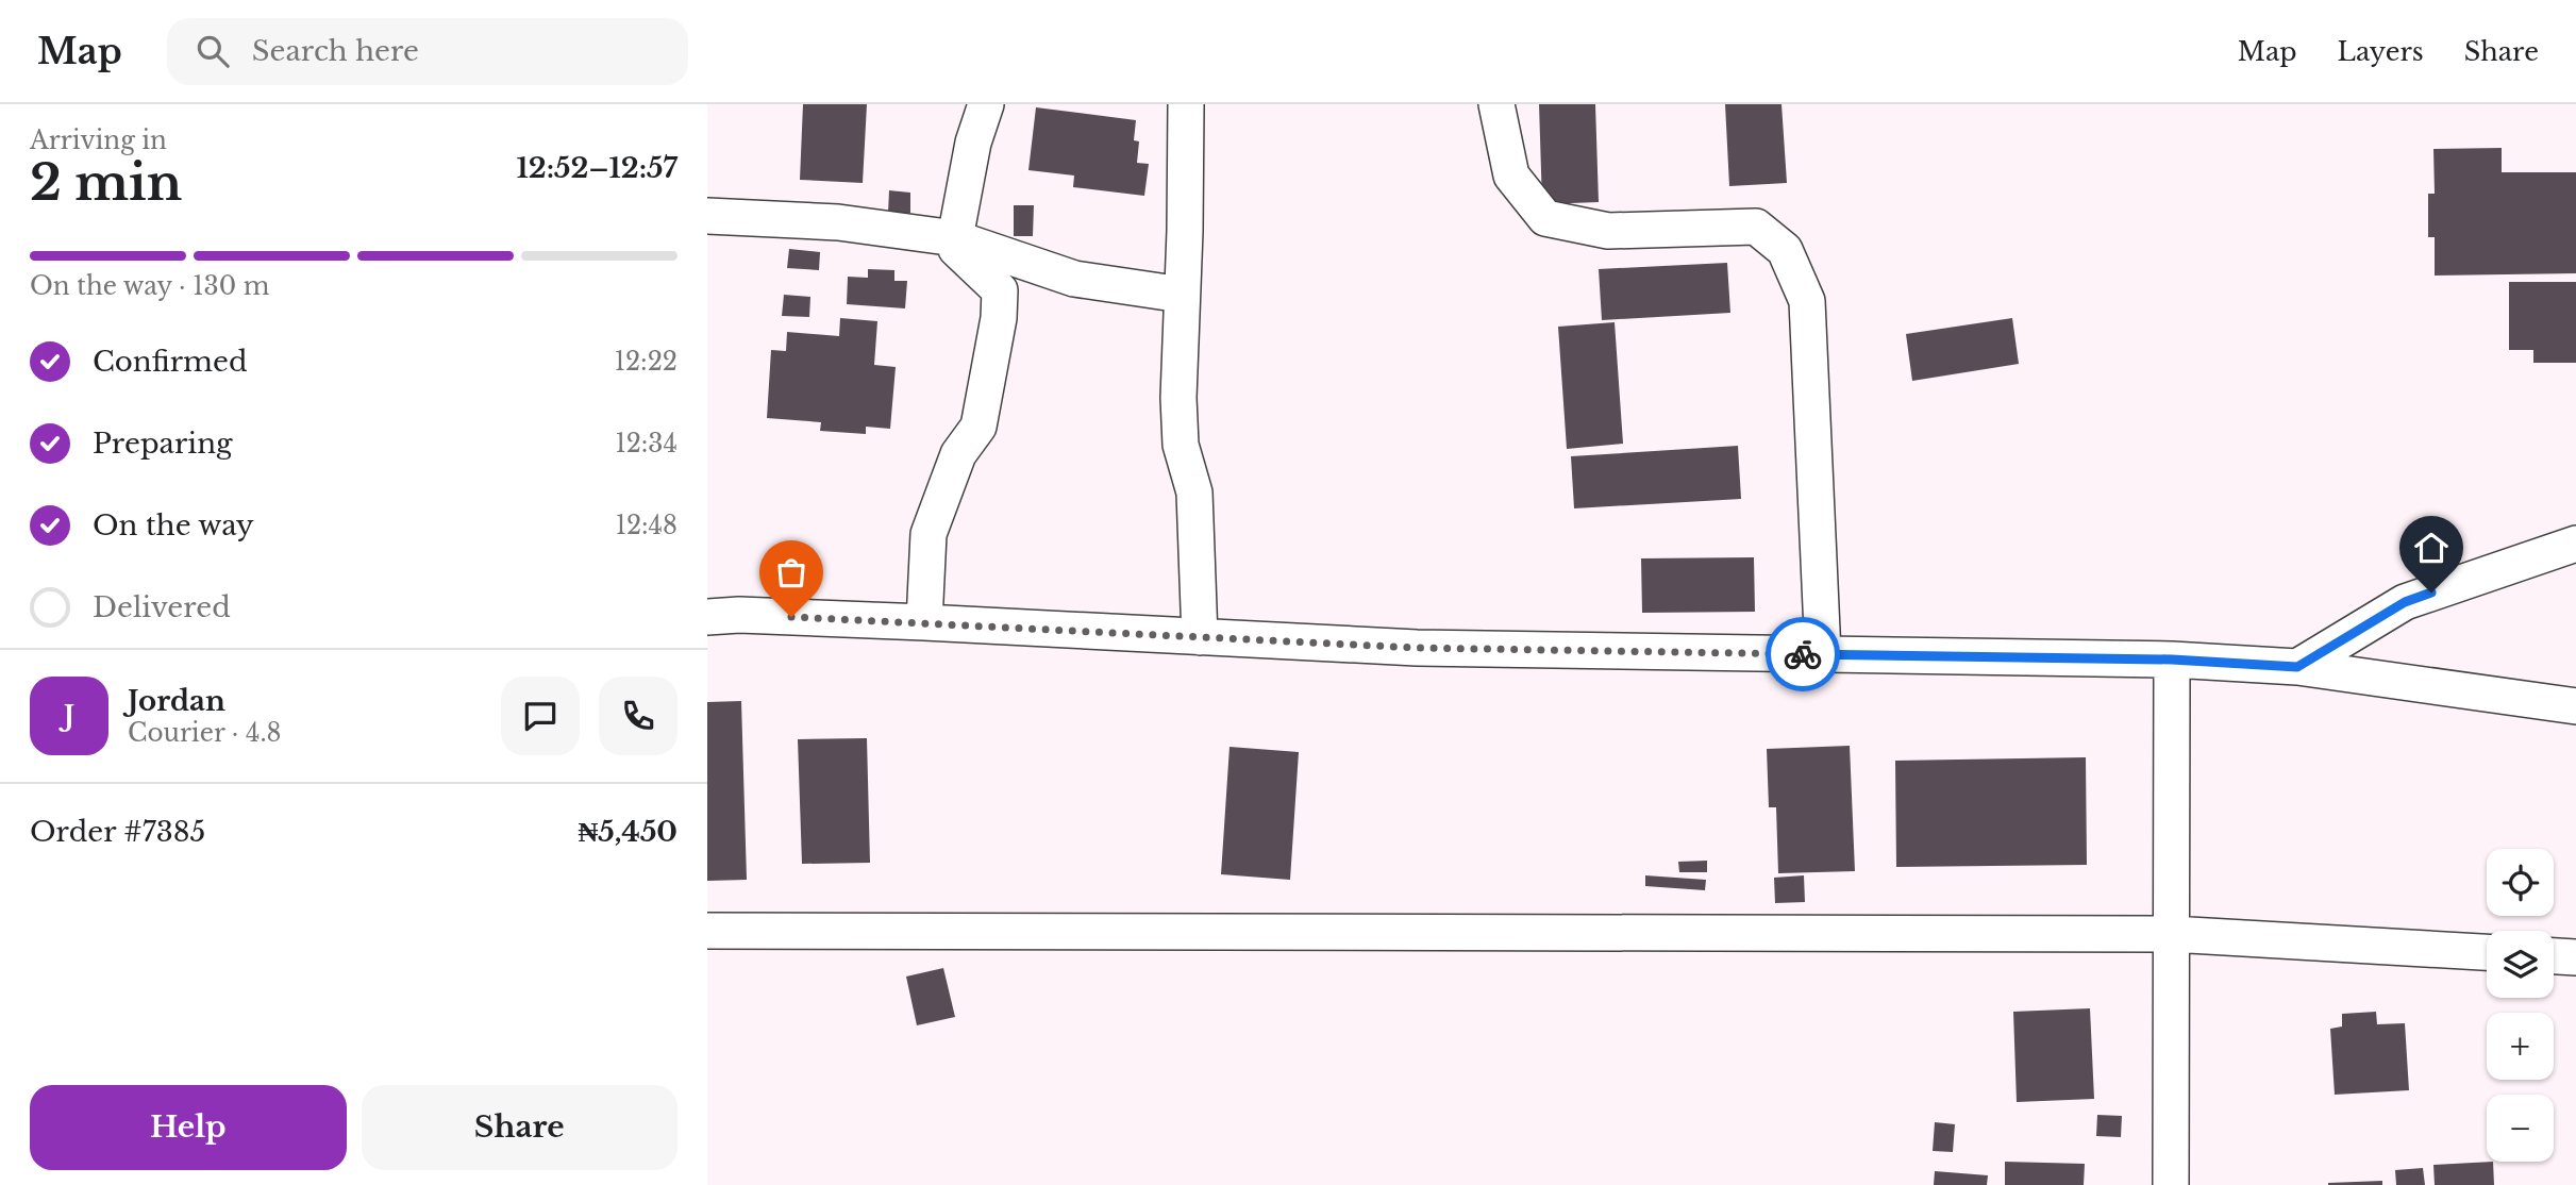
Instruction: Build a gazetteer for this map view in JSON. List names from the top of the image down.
{
  "page": {
    "header": "Map",
    "search": "Search here",
    "nav": ["Map", "Layers", "Share"],
    "heading": ["2 min", "Arriving in", "12:52–12:57"],
    "panel": [
      "Jordan",
      "Courier · 4.8",
      "Order #7385",
      "₦5,450"
    ],
    "bar": "On the way · 130 m",
    "list": [
      ["Confirmed", "12:22"],
      ["Preparing", "12:34"],
      ["On the way", "12:48"],
      "Delivered"
    ],
    "round": "J",
    "map_buttons": ["+", "−"],
    "buttons": ["Help", "Share"]
  }
}
